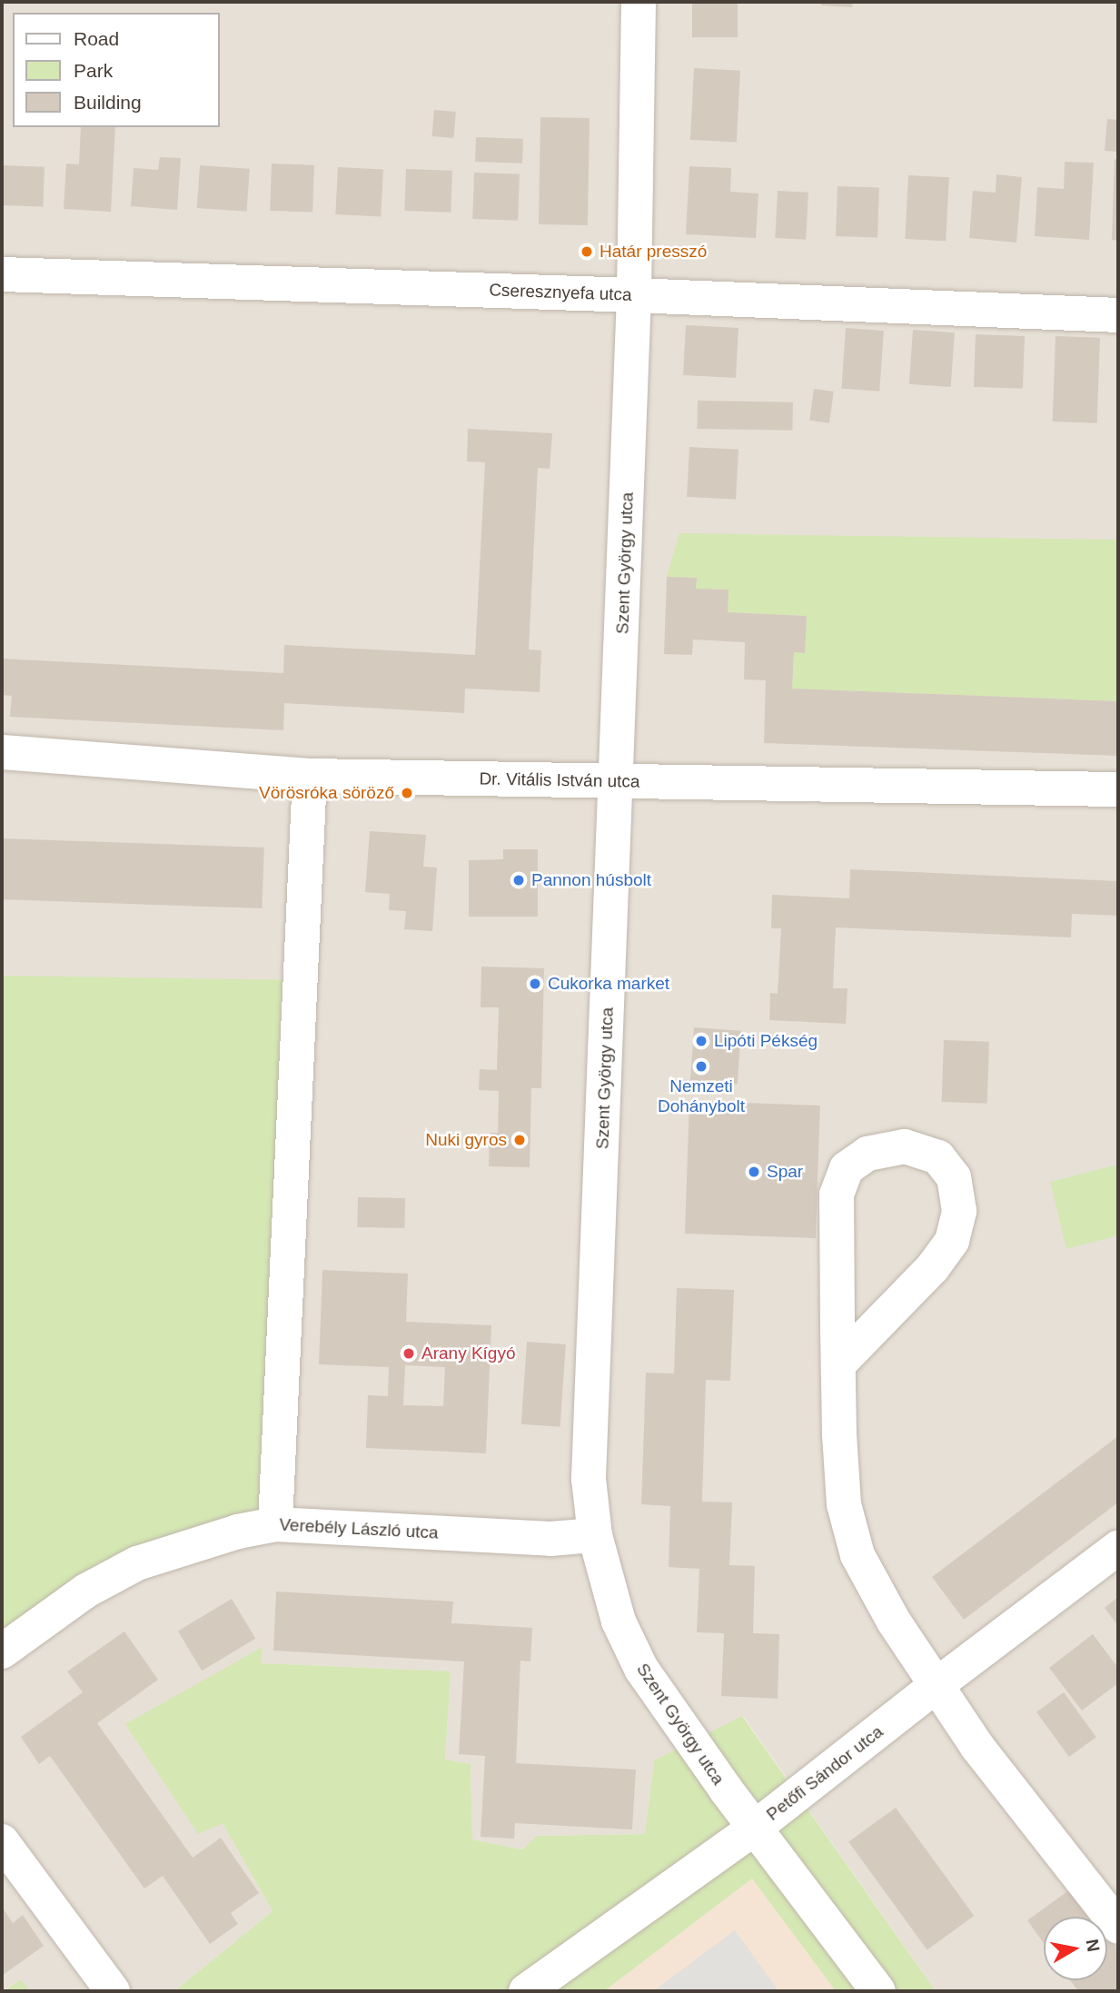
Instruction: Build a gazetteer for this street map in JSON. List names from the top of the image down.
{
  "streets": {
    "street": [
      "Cseresznyefa utca",
      "Szent György utca",
      "Dr. Vitális István utca",
      "Verebély László utca",
      "Petőfi Sándor utca"
    ]
  },
  "crossings": [
    ["Cseresznyefa utca", "Szent György utca"],
    ["Szent György utca", "Dr. Vitális István utca"],
    ["Szent György utca", "Verebély László utca"],
    ["Szent György utca", "Petőfi Sándor utca"]
  ],
  "places": [
    "Határ presszó",
    "Vörösróka söröző",
    "Pannon húsbolt",
    "Cukorka market",
    "Lipóti Pékség",
    "Nemzeti Dohánybolt",
    "Nuki gyros",
    "Spar",
    "Arany Kígyó"
  ],
  "legend": ["Road", "Park", "Building"],
  "north": "right"
}
